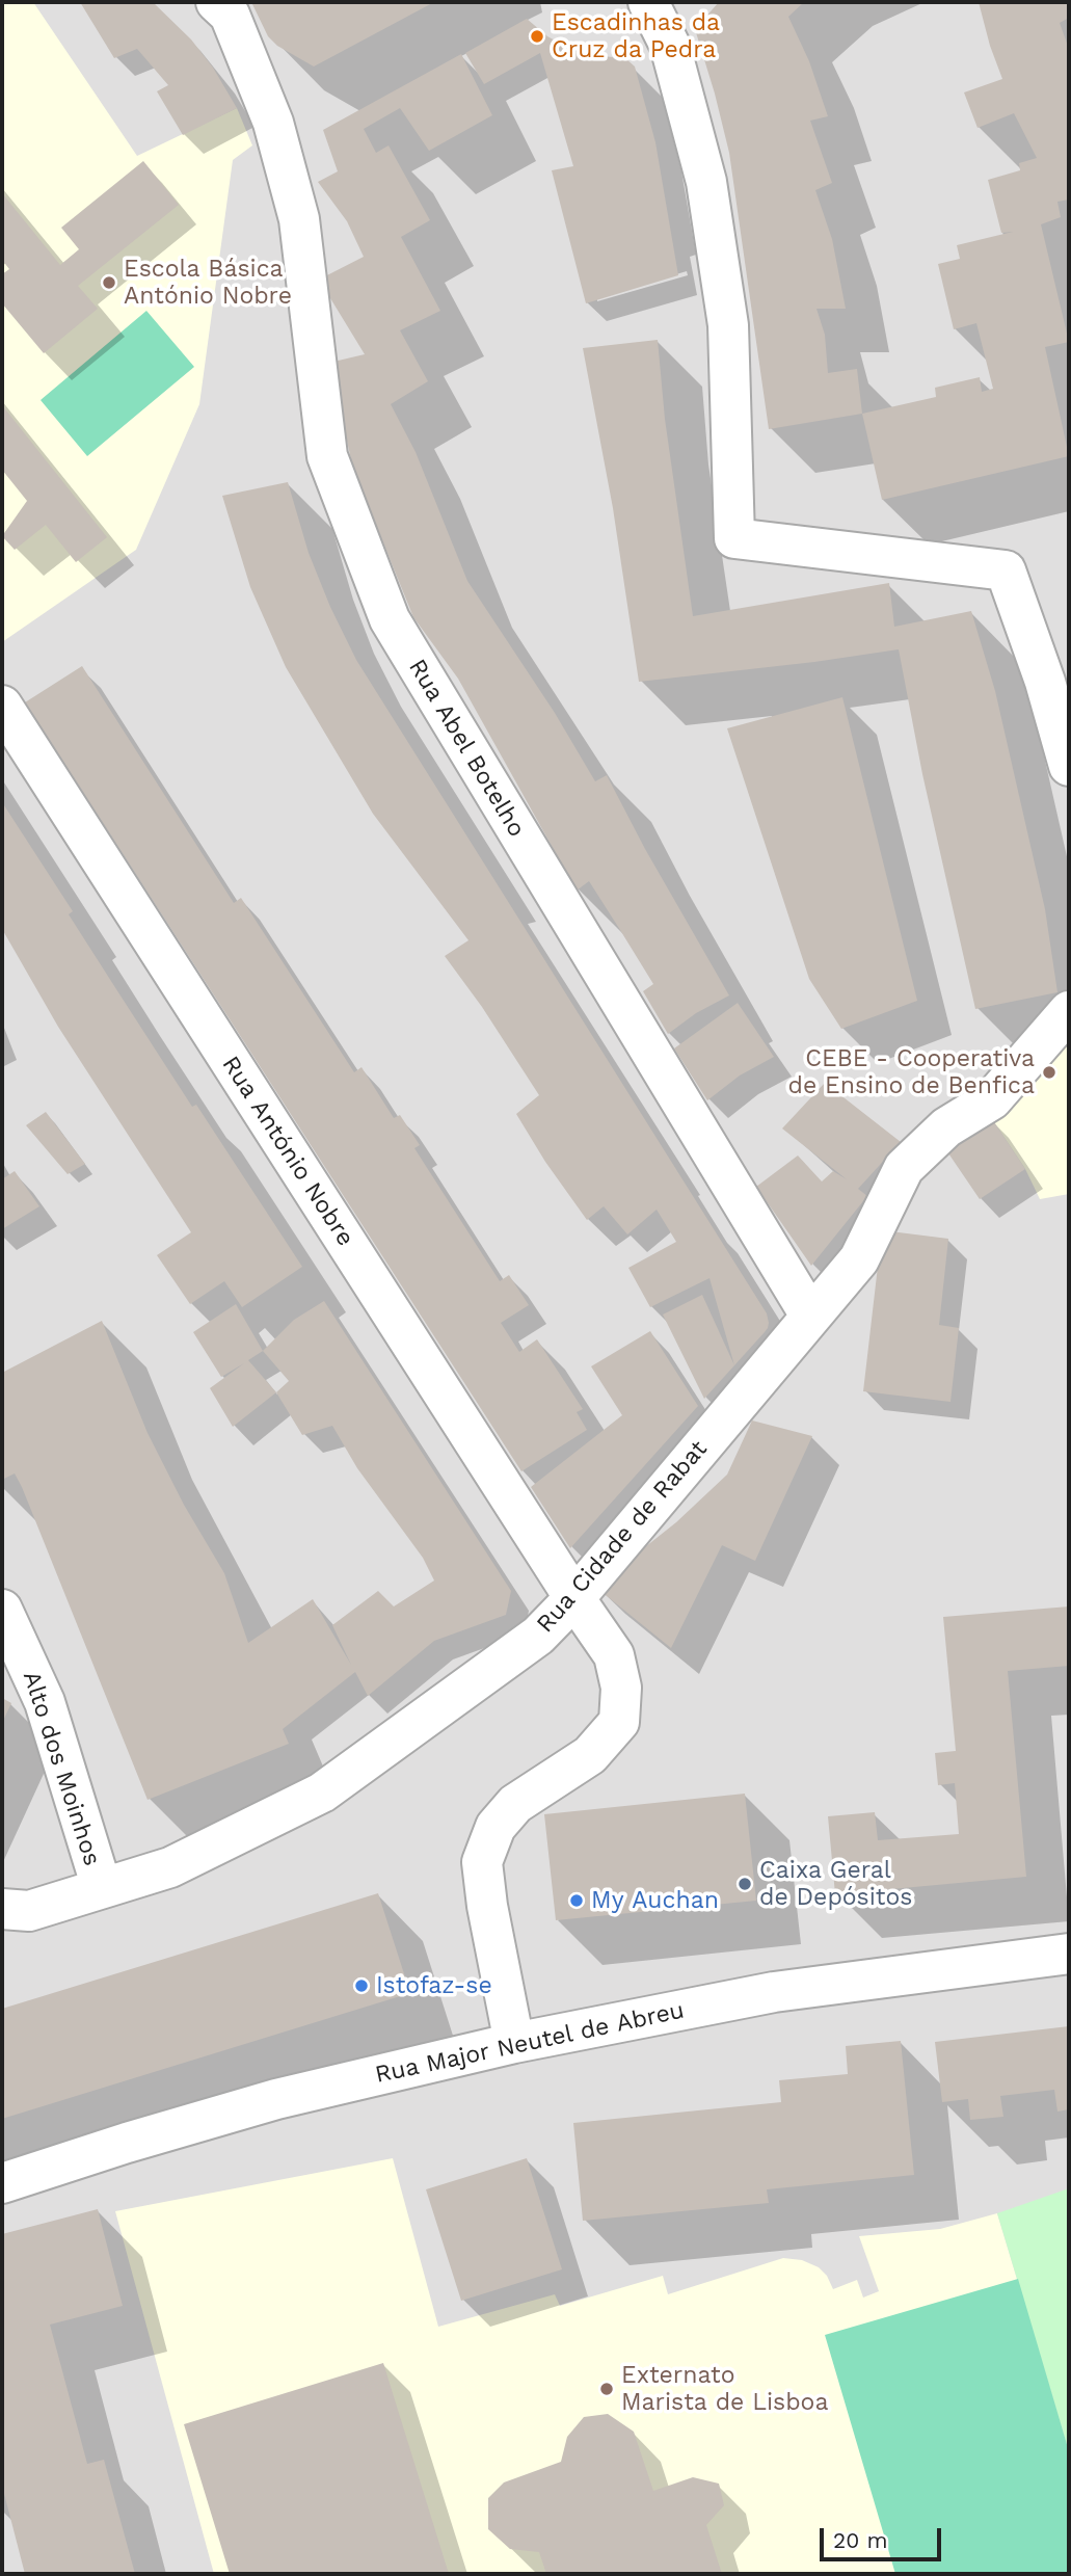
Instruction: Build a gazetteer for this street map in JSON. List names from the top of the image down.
{
  "streets": {
    "street": [
      "Rua Abel Botelho",
      "Rua António Nobre",
      "Rua Cidade de Rabat",
      "Alto dos Moinhos",
      "Rua Major Neutel de Abreu"
    ]
  },
  "crossings": [
    ["Rua Abel Botelho", "Rua Cidade de Rabat"],
    ["Rua António Nobre", "Rua Cidade de Rabat"],
    ["Rua António Nobre", "Rua Major Neutel de Abreu"],
    ["Rua Cidade de Rabat", "Alto dos Moinhos"]
  ],
  "places": [
    "Escadinhas da Cruz da Pedra",
    "Escola Básica António Nobre",
    "CEBE - Cooperativa de Ensino de Benfica",
    "Caixa Geral de Depósitos",
    "My Auchan",
    "Istofaz-se",
    "Externato Marista de Lisboa"
  ],
  "scale_bar": "20 m"
}
